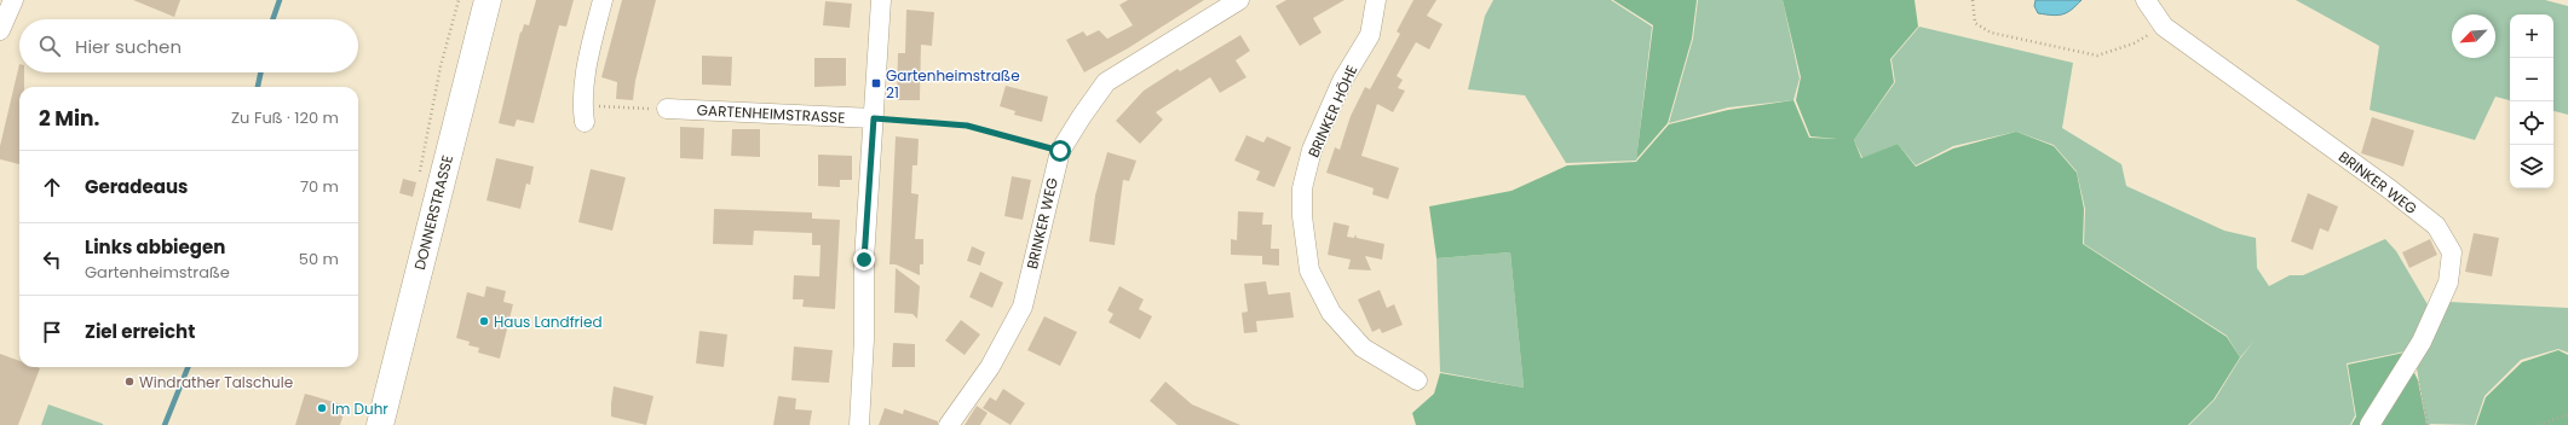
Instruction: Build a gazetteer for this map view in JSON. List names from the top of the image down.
{
  "streets": {
    "main road": ["DONNERSTRASSE"],
    "street": ["BRINKER HÖHE", "GARTENHEIMSTRASSE", "BRINKER WEG"]
  },
  "places": {
    "transit": ["Gartenheimstraße 21"],
    "other": ["Haus Landfried", "Windrather Talschule", "Im Duhr"]
  },
  "north": "bottom left",
  "page": {
    "map_buttons": ["+", "−"],
    "search": "Hier suchen",
    "heading": ["2 Min.", "Zu Fuß · 120 m"],
    "list": [
      ["Geradeaus", "70 m"],
      ["Links abbiegen", "Gartenheimstraße", "50 m"],
      "Ziel erreicht"
    ]
  }
}
